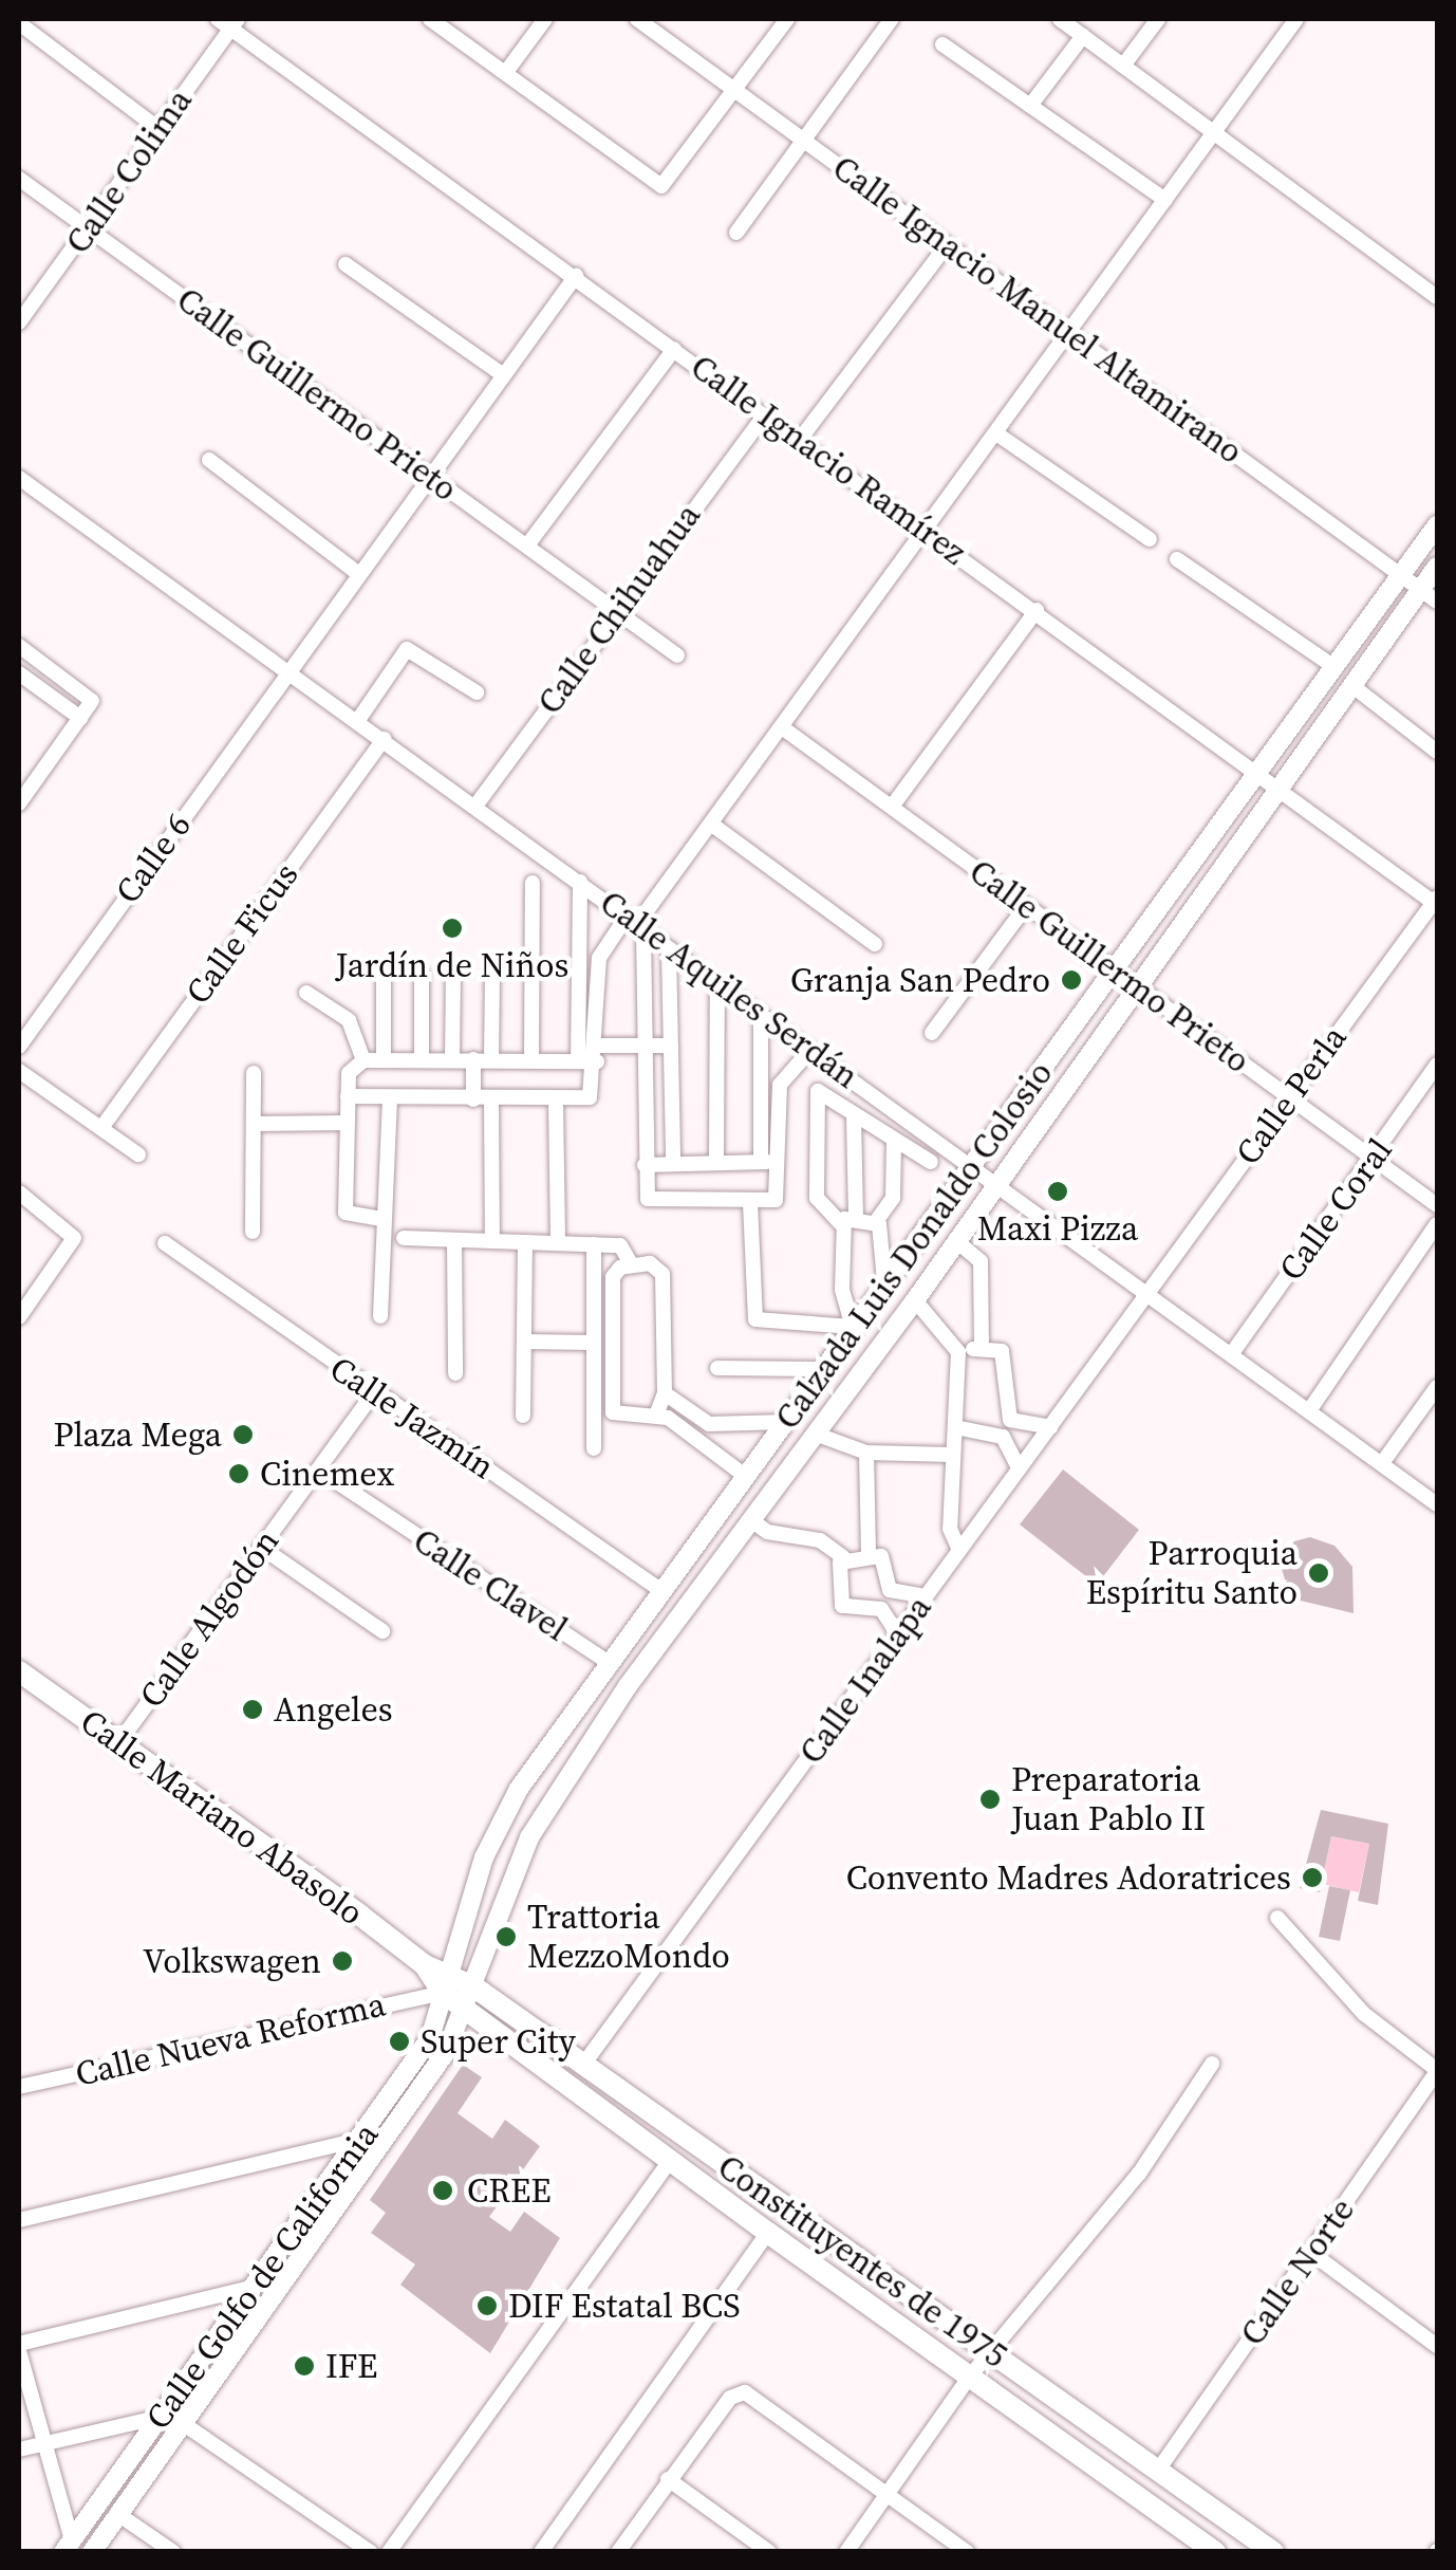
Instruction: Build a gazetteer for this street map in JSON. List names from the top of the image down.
{
  "streets": {
    "main road": [
      "Calzada Luis Donaldo Colosio",
      "Calle Mariano Abasolo",
      "Constituyentes de 1975",
      "Calle Golfo de California"
    ],
    "street": [
      "Calle Colima",
      "Calle Ignacio Manuel Altamirano",
      "Calle Guillermo Prieto",
      "Calle Ignacio Ramírez",
      "Calle Chihuahua",
      "Calle 6",
      "Calle Ficus",
      "Calle Aquiles Serdán",
      "Calle Perla",
      "Calle Coral",
      "Calle Jazmín",
      "Calle Clavel",
      "Calle Algodón",
      "Calle Inalapa",
      "Calle Nueva Reforma",
      "Calle Norte"
    ]
  },
  "crossings": [
    ["Calle Colima", "Calle Guillermo Prieto"],
    ["Calle Colima", "Calle Ignacio Ramírez"],
    ["Calle Ignacio Manuel Altamirano", "Calzada Luis Donaldo Colosio"],
    ["Calle Guillermo Prieto", "Calle Chihuahua"],
    ["Calle Guillermo Prieto", "Calle 6"],
    ["Calle Guillermo Prieto", "Calle Perla"],
    ["Calle Guillermo Prieto", "Calle Coral"],
    ["Calle Guillermo Prieto", "Calzada Luis Donaldo Colosio"],
    ["Calle Ignacio Ramírez", "Calle Chihuahua"],
    ["Calle Ignacio Ramírez", "Calle 6"],
    ["Calle Ignacio Ramírez", "Calle Perla"],
    ["Calle Ignacio Ramírez", "Calzada Luis Donaldo Colosio"],
    ["Calle Chihuahua", "Calle Aquiles Serdán"],
    ["Calle 6", "Calle Aquiles Serdán"],
    ["Calle Ficus", "Calle Aquiles Serdán"],
    ["Calle Aquiles Serdán", "Calle Perla"],
    ["Calle Aquiles Serdán", "Calle Coral"],
    ["Calle Aquiles Serdán", "Calzada Luis Donaldo Colosio"],
    ["Calle Aquiles Serdán", "Calle Inalapa"],
    ["Calle Perla", "Calle Inalapa"],
    ["Calzada Luis Donaldo Colosio", "Calle Jazmín"],
    ["Calzada Luis Donaldo Colosio", "Calle Clavel"],
    ["Calzada Luis Donaldo Colosio", "Calle Mariano Abasolo"],
    ["Calzada Luis Donaldo Colosio", "Calle Nueva Reforma"],
    ["Calzada Luis Donaldo Colosio", "Constituyentes de 1975"],
    ["Calzada Luis Donaldo Colosio", "Calle Golfo de California"],
    ["Calle Jazmín", "Calle Algodón"],
    ["Calle Clavel", "Calle Algodón"],
    ["Calle Algodón", "Calle Mariano Abasolo"],
    ["Calle Inalapa", "Constituyentes de 1975"],
    ["Calle Mariano Abasolo", "Calle Nueva Reforma"],
    ["Calle Mariano Abasolo", "Constituyentes de 1975"],
    ["Calle Mariano Abasolo", "Calle Golfo de California"],
    ["Calle Nueva Reforma", "Constituyentes de 1975"],
    ["Calle Nueva Reforma", "Calle Golfo de California"],
    ["Constituyentes de 1975", "Calle Norte"],
    ["Constituyentes de 1975", "Calle Golfo de California"]
  ],
  "places": [
    "Jardín de Niños",
    "Granja San Pedro",
    "Maxi Pizza",
    "Plaza Mega",
    "Cinemex",
    "Parroquia Espíritu Santo",
    "Angeles",
    "Preparatoria Juan Pablo II",
    "Convento Madres Adoratrices",
    "Trattoria MezzoMondo",
    "Volkswagen",
    "Super City",
    "CREE",
    "DIF Estatal BCS",
    "IFE"
  ]
}
